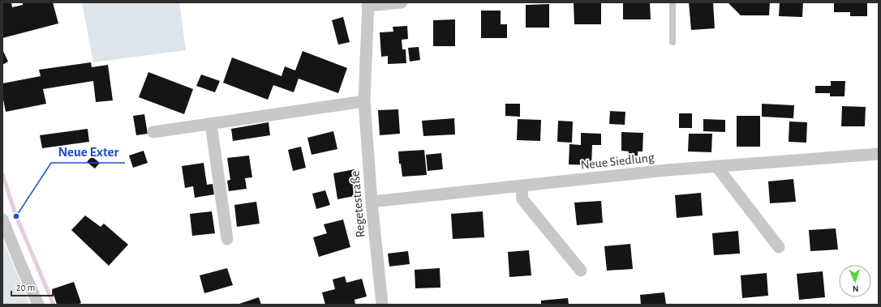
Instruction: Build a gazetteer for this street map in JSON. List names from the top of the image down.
{
  "streets": {
    "street": ["Neue Siedlung", "Regetestraße"]
  },
  "crossings": [
    ["Neue Siedlung", "Regetestraße"]
  ],
  "places": ["Neue Exter"],
  "scale_bar": "20 m",
  "north": "bottom"
}
